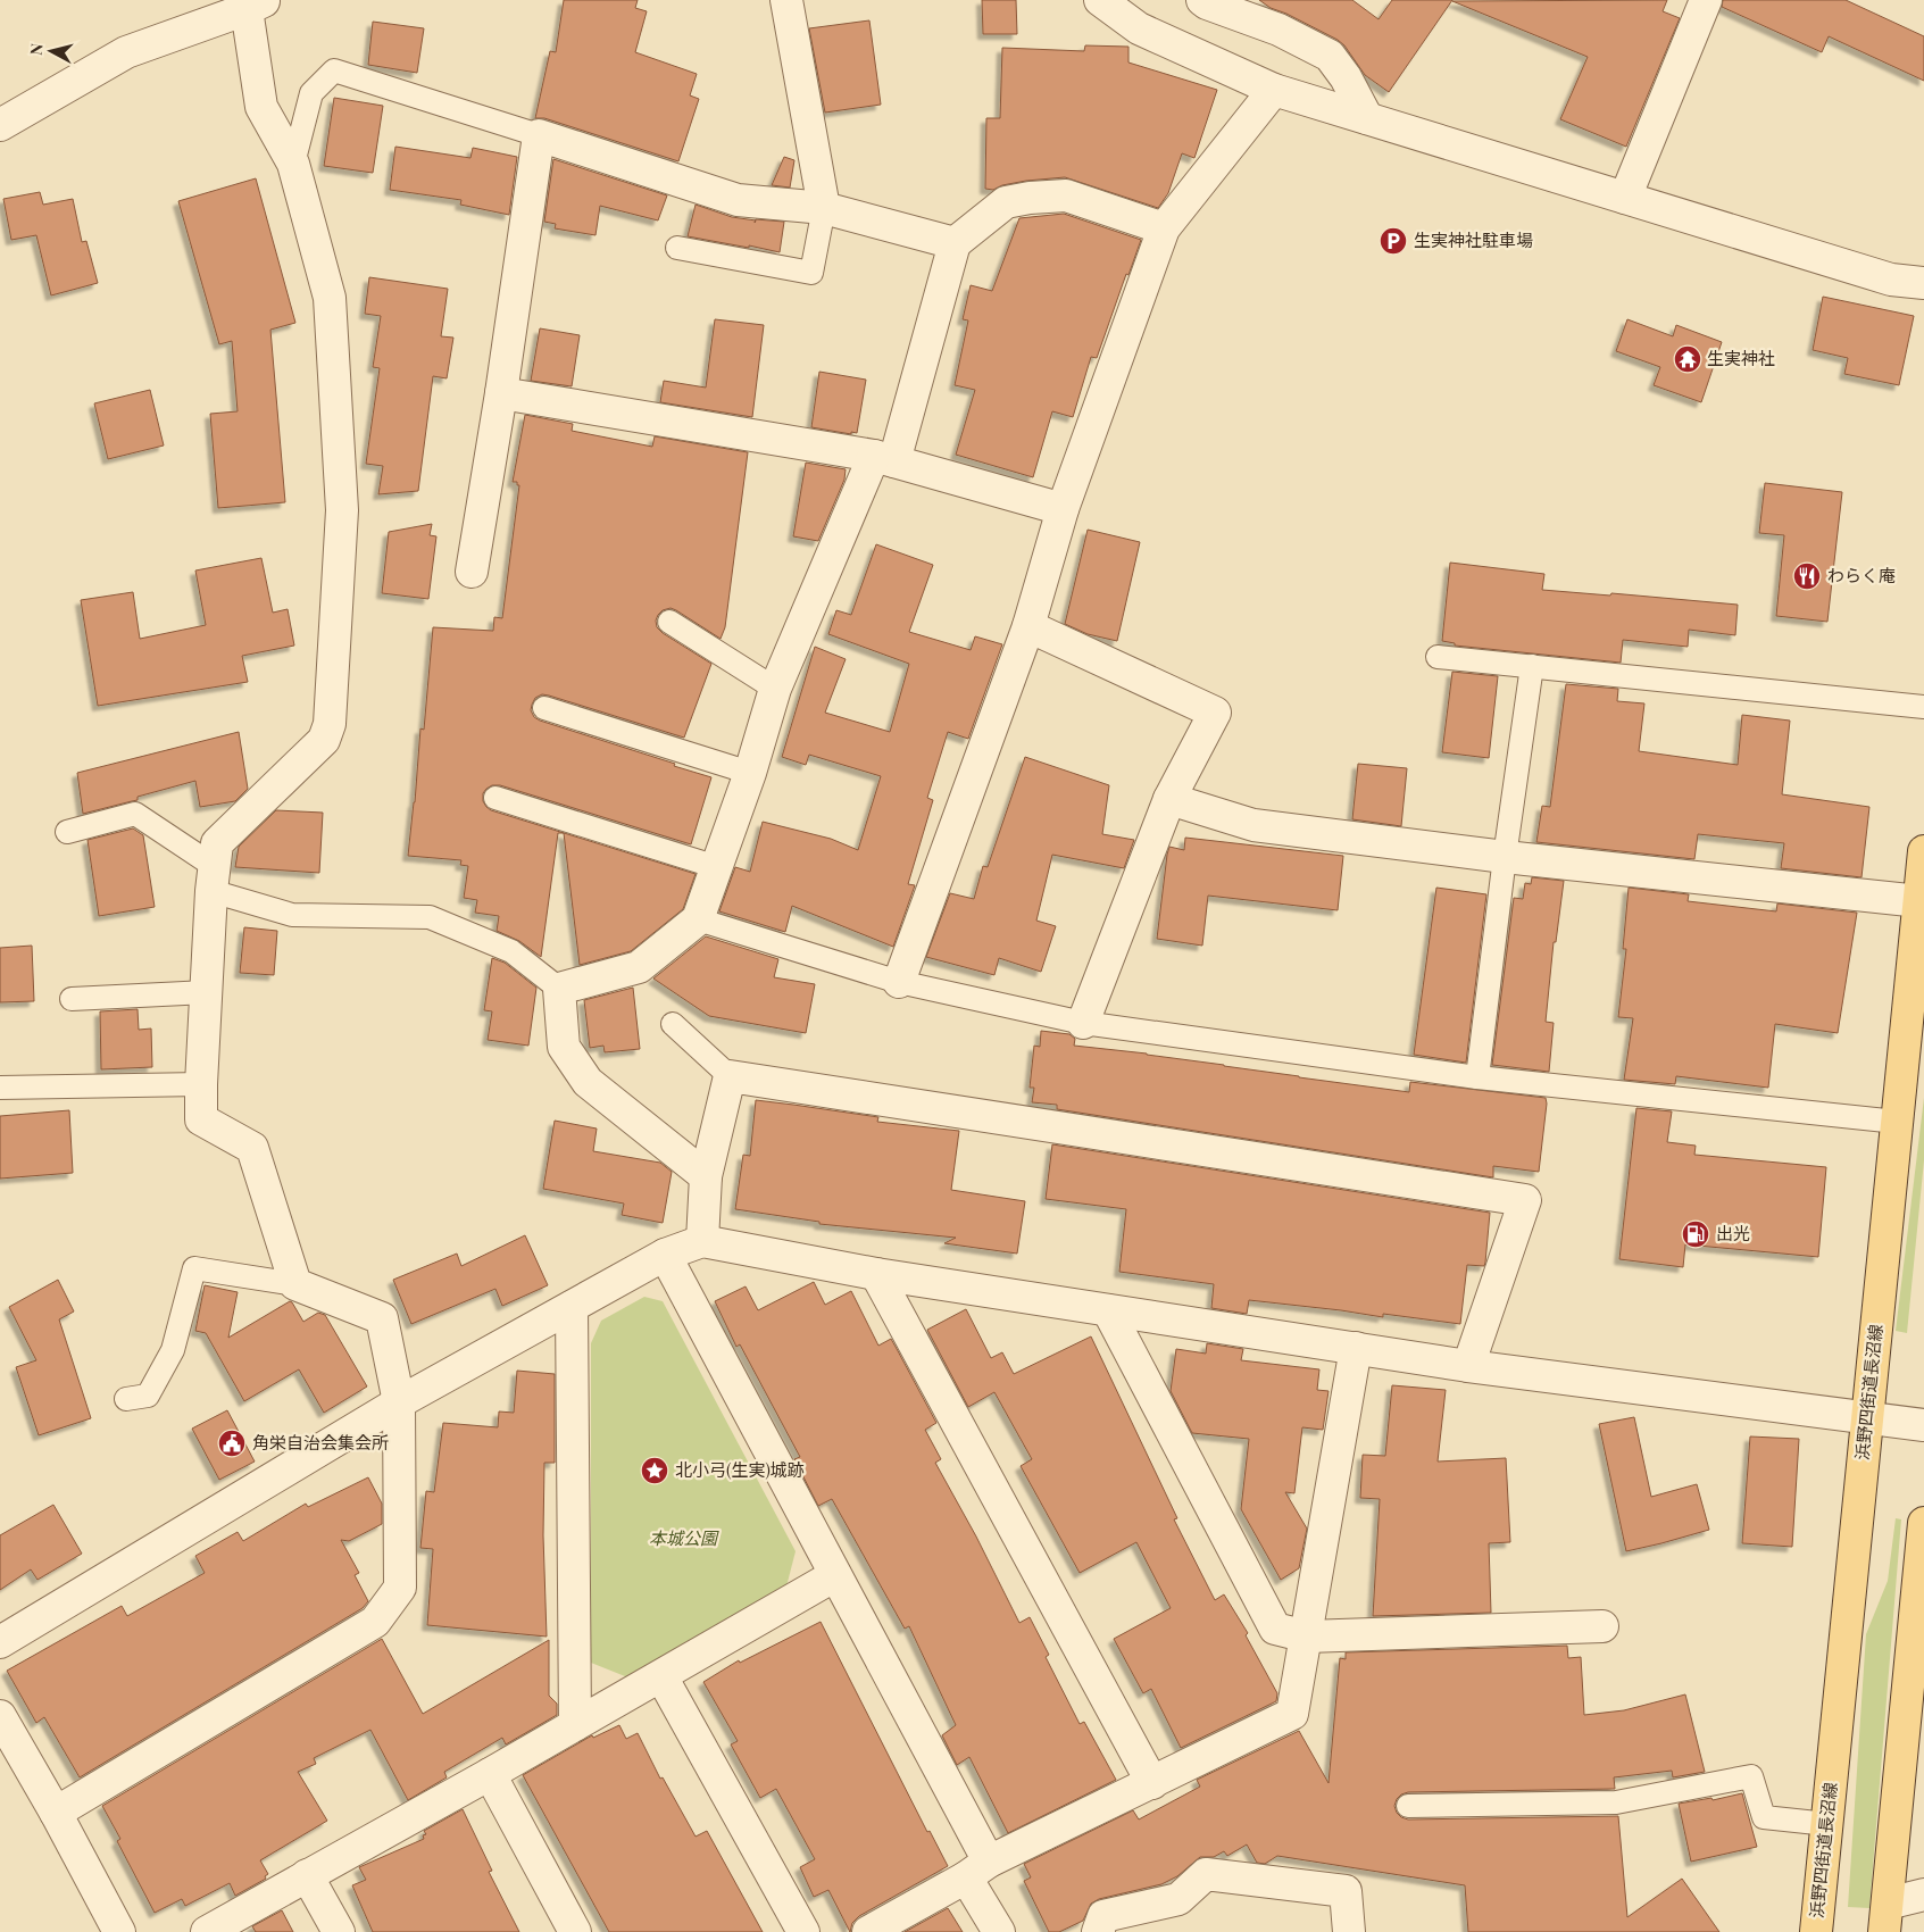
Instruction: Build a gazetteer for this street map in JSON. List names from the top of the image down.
{
  "streets": {
    "main road": ["浜野四街道長沼線"]
  },
  "parks": ["本城公園"],
  "places": {
    "parking": ["生実神社駐車場"],
    "temple": ["生実神社"],
    "restaurant": ["わらく庵"],
    "fuel station": ["出光"],
    "public building": ["角栄自治会集会所"],
    "place": ["北小弓(生実)城跡"]
  },
  "north": "left"
}
